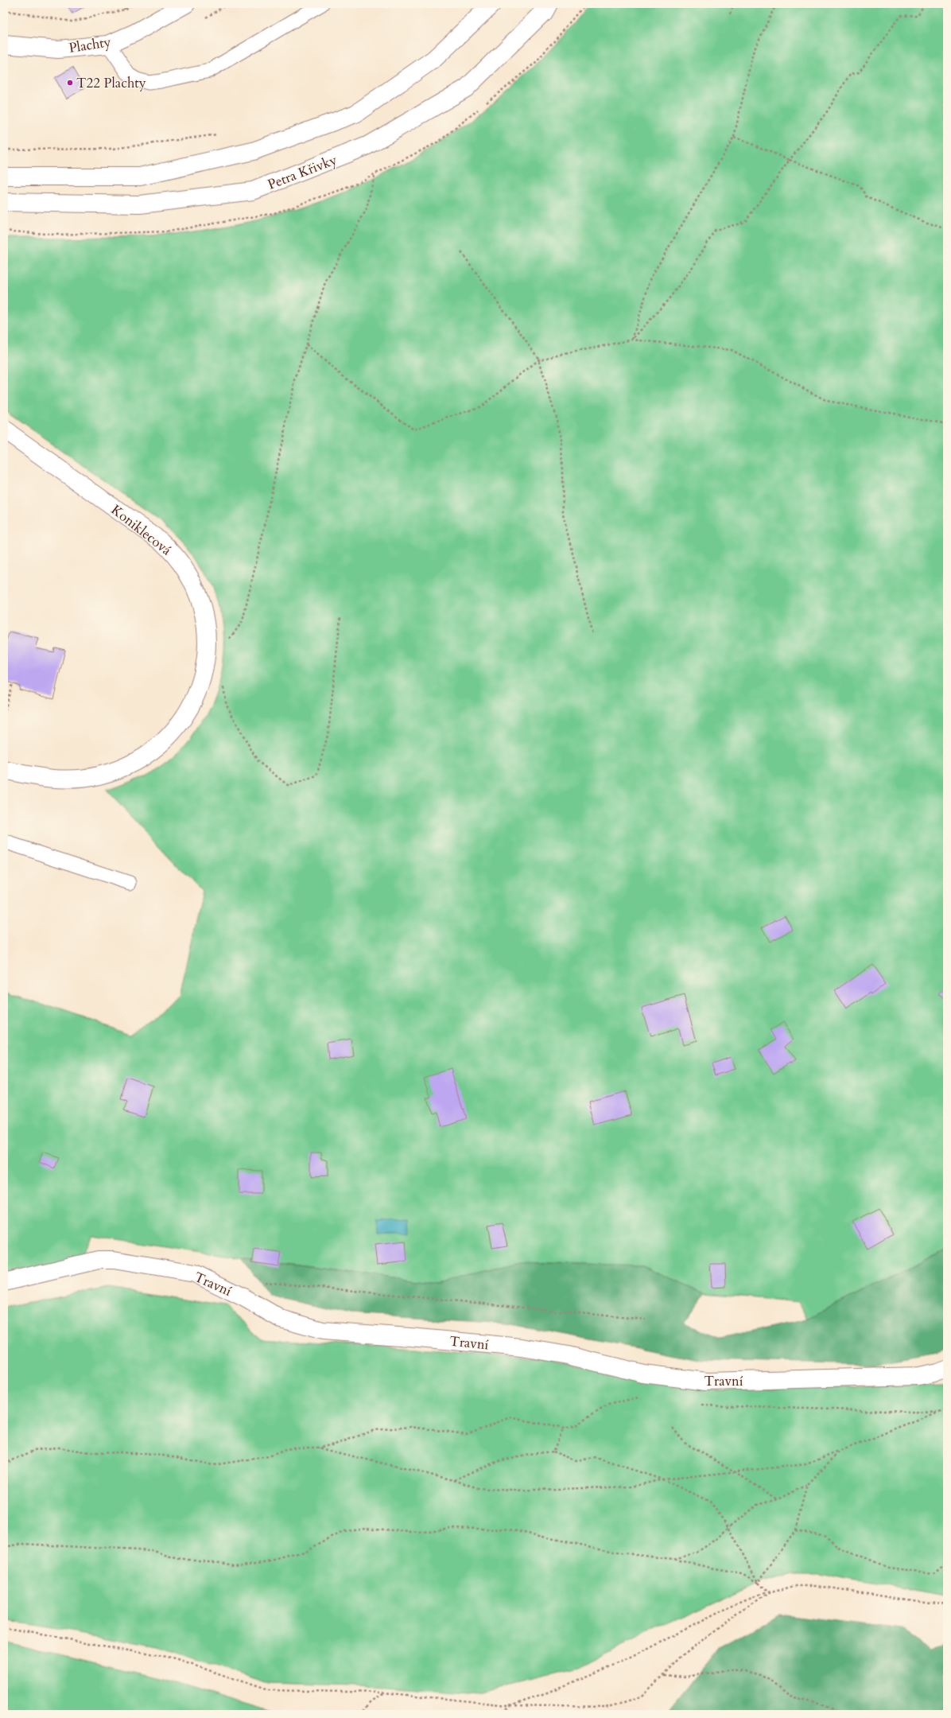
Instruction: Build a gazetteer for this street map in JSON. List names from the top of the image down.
{
  "streets": {
    "street": [
      "Plachty",
      "Petra Křivky",
      "Koniklecová",
      "Travní"
    ]
  },
  "places": ["T22 Plachty"]
}
